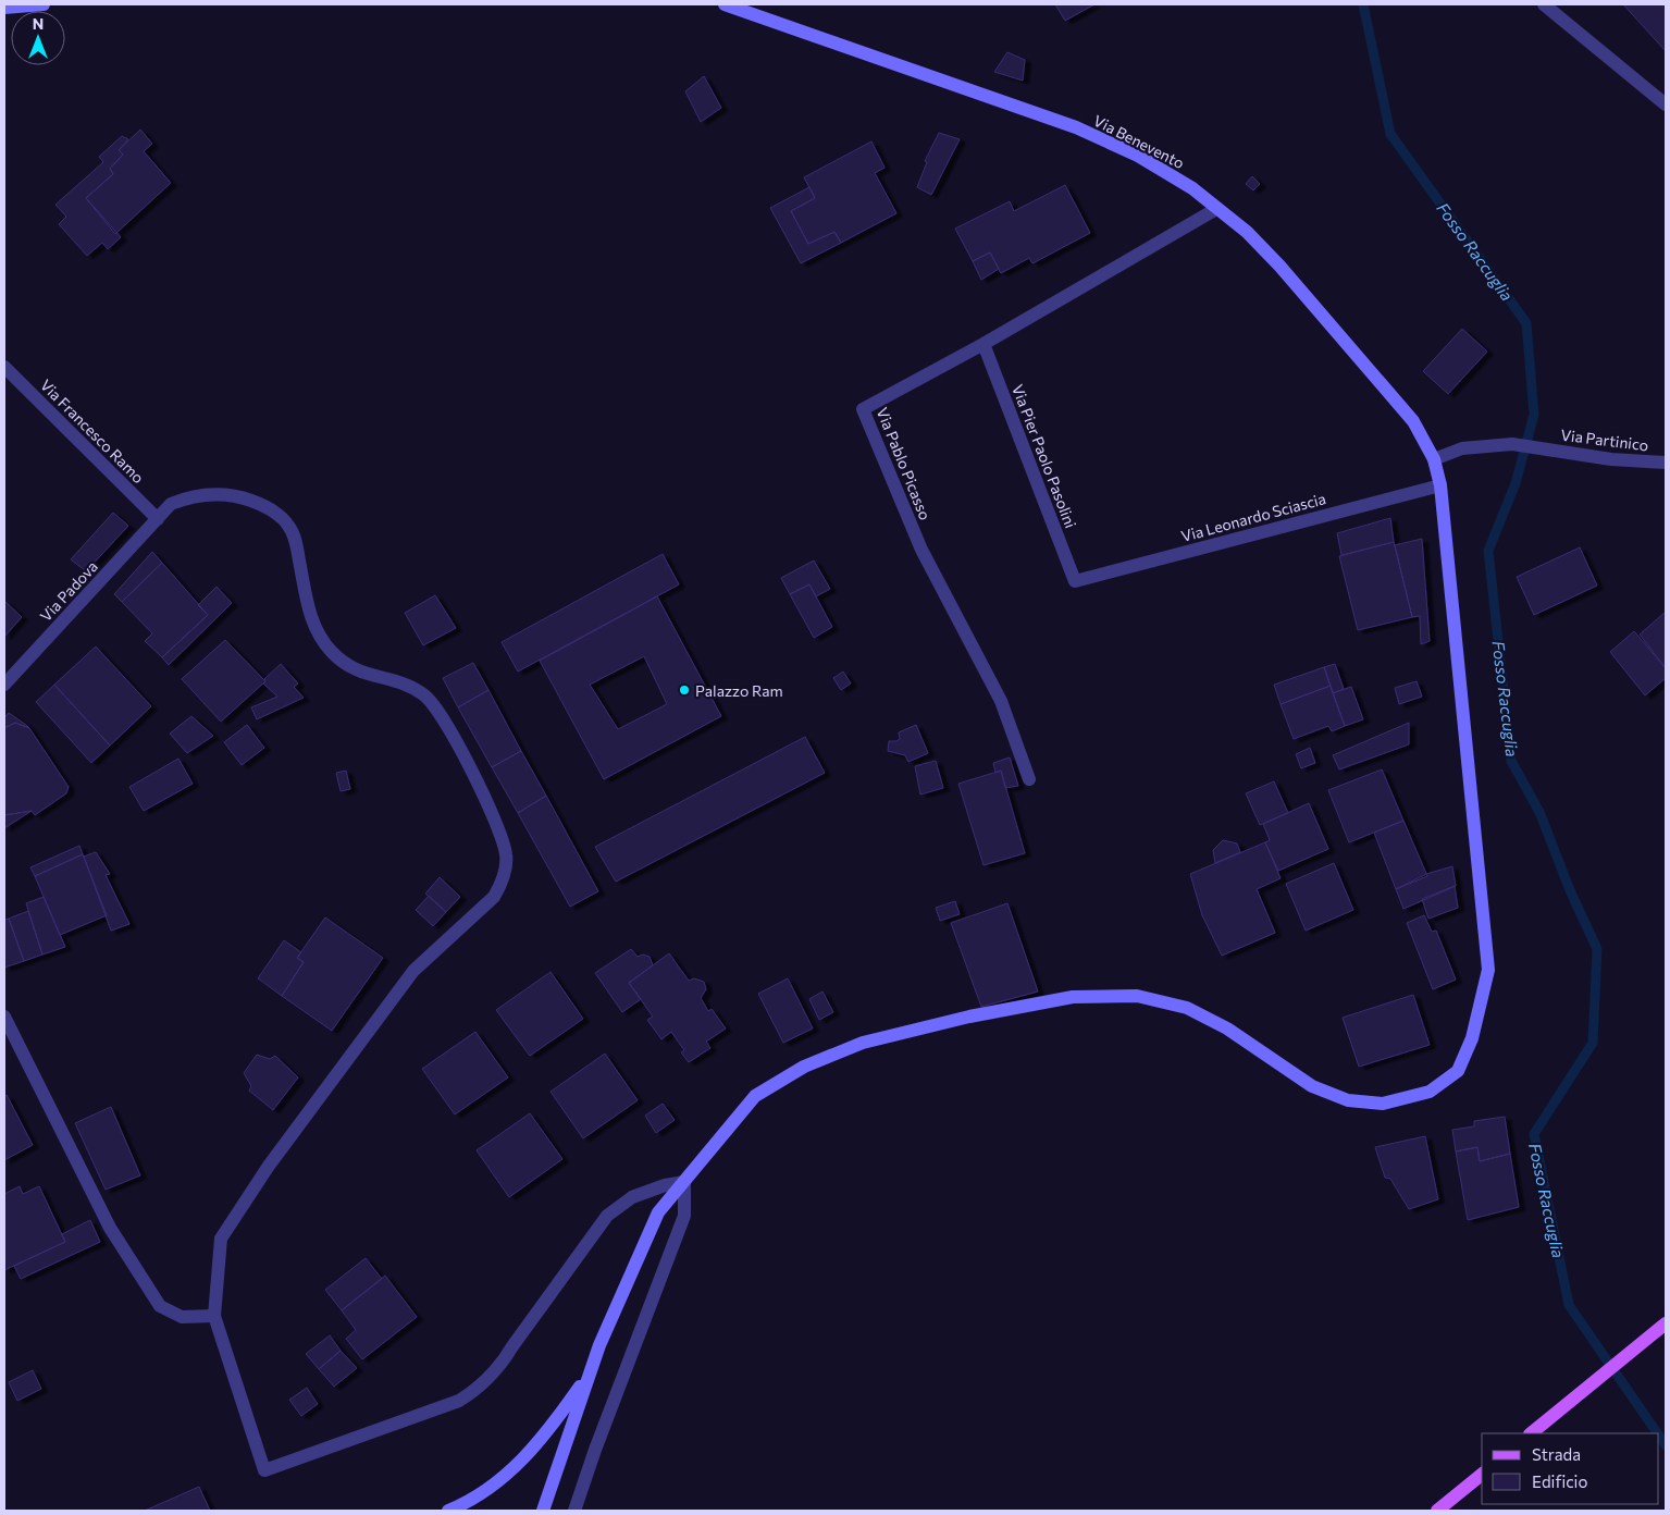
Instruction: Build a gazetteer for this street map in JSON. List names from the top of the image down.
{
  "streets": {
    "main road": ["Via Benevento"],
    "street": [
      "Via Francesco Ramo",
      "Via Partinico",
      "Via Pier Paolo Pasolini",
      "Via Pablo Picasso",
      "Via Leonardo Sciascia",
      "Via Padova"
    ]
  },
  "crossings": [
    ["Via Benevento", "Via Partinico"],
    ["Via Benevento", "Via Pablo Picasso"],
    ["Via Benevento", "Via Leonardo Sciascia"],
    ["Via Francesco Ramo", "Via Padova"],
    ["Via Pier Paolo Pasolini", "Via Pablo Picasso"],
    ["Via Pier Paolo Pasolini", "Via Leonardo Sciascia"]
  ],
  "water": ["Fosso Raccuglia"],
  "places": ["Palazzo Ram"],
  "legend": ["Strada", "Edificio"],
  "north": "top"
}
